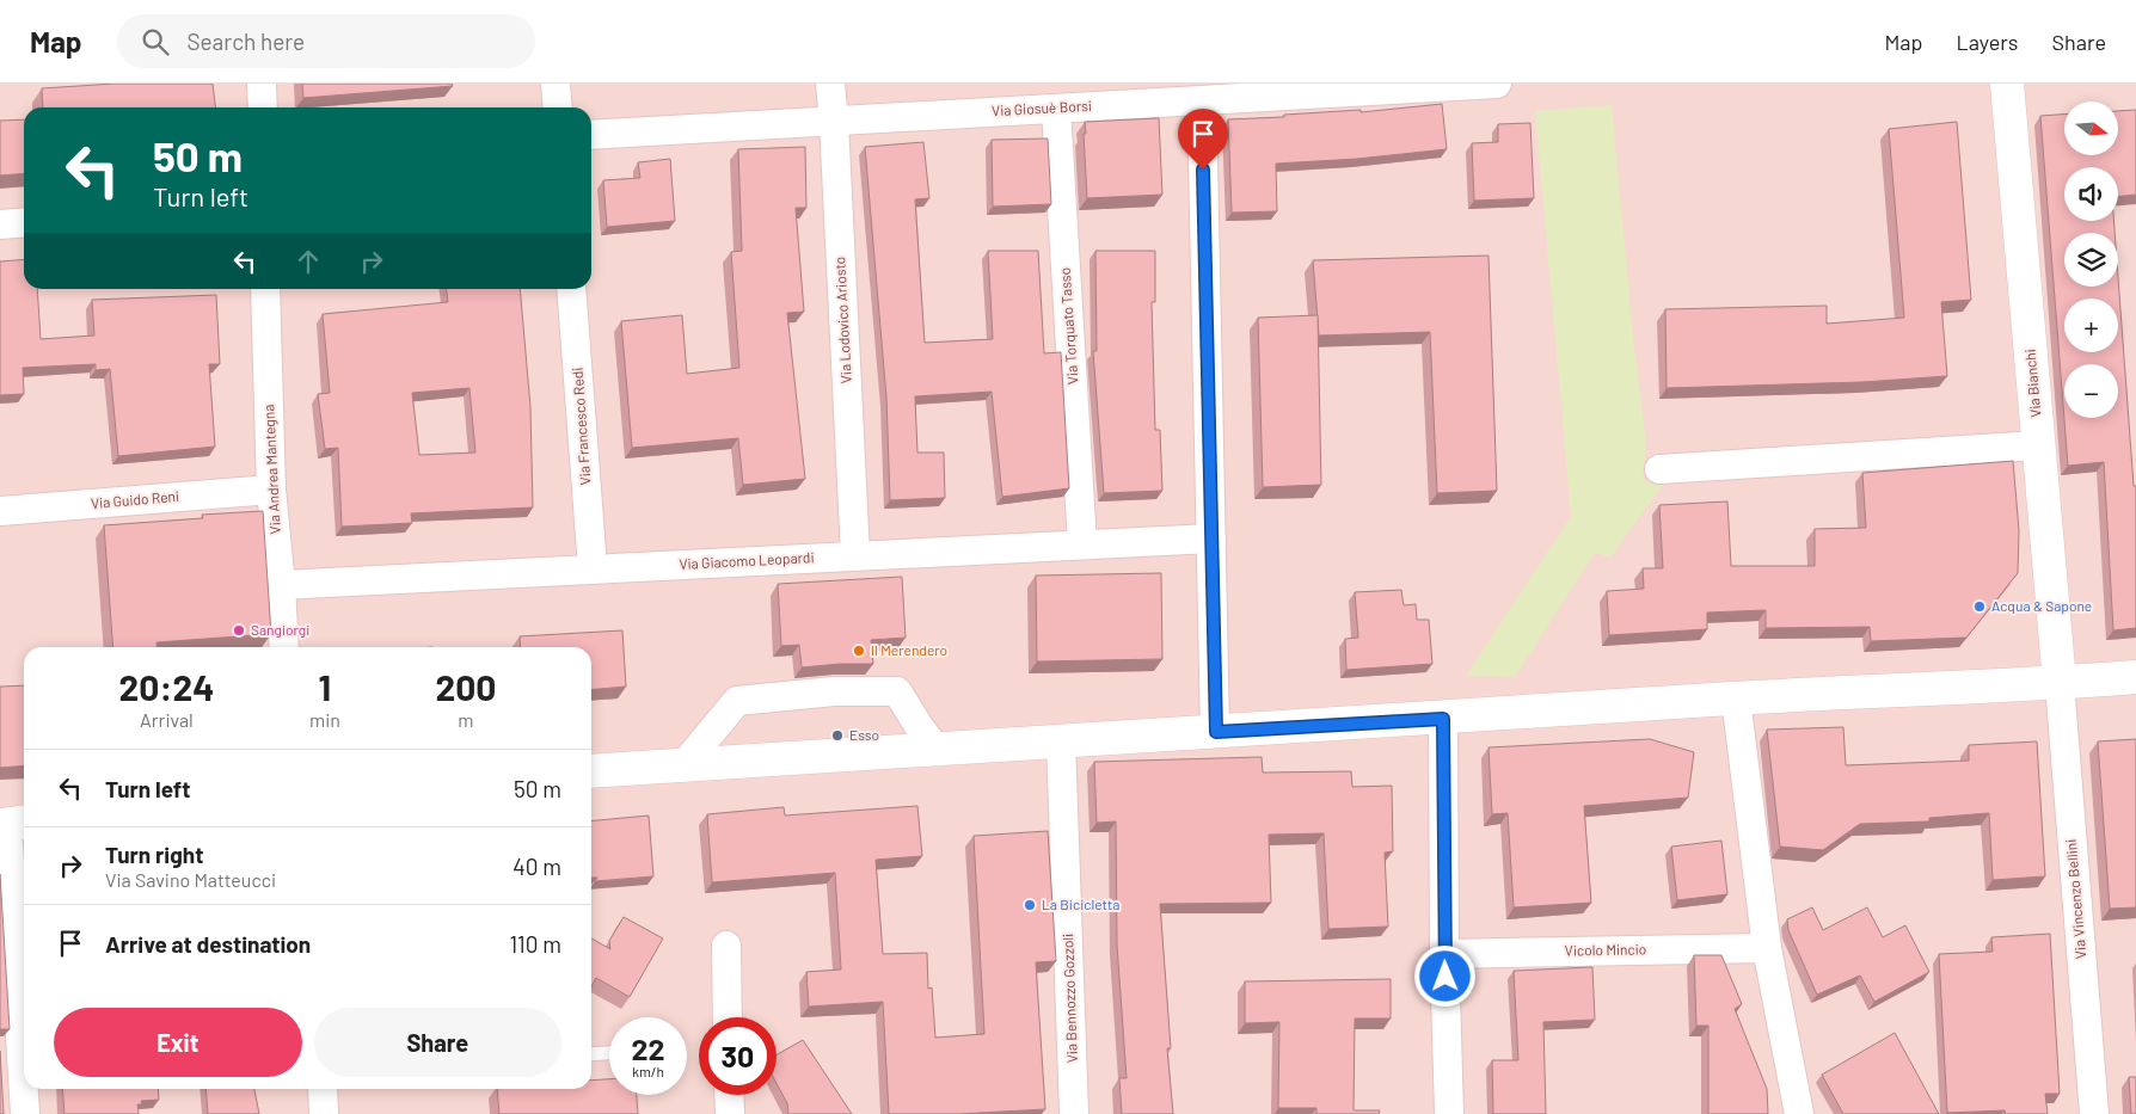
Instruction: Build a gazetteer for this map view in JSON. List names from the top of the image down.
{
  "streets": {
    "street": [
      "Via Giosuè Borsi",
      "Via Lodovico Ariosto",
      "Via Torquato Tasso",
      "Via Bianchi",
      "Via Francesco Redi",
      "Via Andrea Mantegna",
      "Via Guido Reni",
      "Via Giacomo Leopardi",
      "Via Vincenzo Bellini",
      "Vicolo Mincio",
      "Via Bennozzo Gozzoli"
    ]
  },
  "crossings": [
    ["Via Giosuè Borsi", "Via Lodovico Ariosto"],
    ["Via Giosuè Borsi", "Via Torquato Tasso"],
    ["Via Lodovico Ariosto", "Via Giacomo Leopardi"],
    ["Via Torquato Tasso", "Via Giacomo Leopardi"],
    ["Via Bianchi", "Via Vincenzo Bellini"],
    ["Via Francesco Redi", "Via Giacomo Leopardi"],
    ["Via Andrea Mantegna", "Via Guido Reni"],
    ["Via Andrea Mantegna", "Via Giacomo Leopardi"]
  ],
  "places": [
    "Acqua & Sapone",
    "Sangiorgi",
    "Il Merendero",
    "Esso",
    "La Bicicletta"
  ],
  "north": "right",
  "page": {
    "header": "Map",
    "search": "Search here",
    "nav": ["Map", "Layers", "Share"],
    "map_buttons": ["+", "−"],
    "turn": ["50 m", "Turn left"],
    "eta": [
      "20:24",
      "Arrival",
      "1",
      "min",
      "200",
      "m"
    ],
    "list": [
      {
        "name": "Turn left",
        "value": "50 m"
      },
      {
        "name": "Turn right",
        "note": "Via Savino Matteucci",
        "value": "40 m"
      },
      {
        "name": "Arrive at destination",
        "value": "110 m"
      }
    ],
    "buttons": ["Exit", "Share"],
    "speed": "22 km/h",
    "limit": "30"
  }
}
